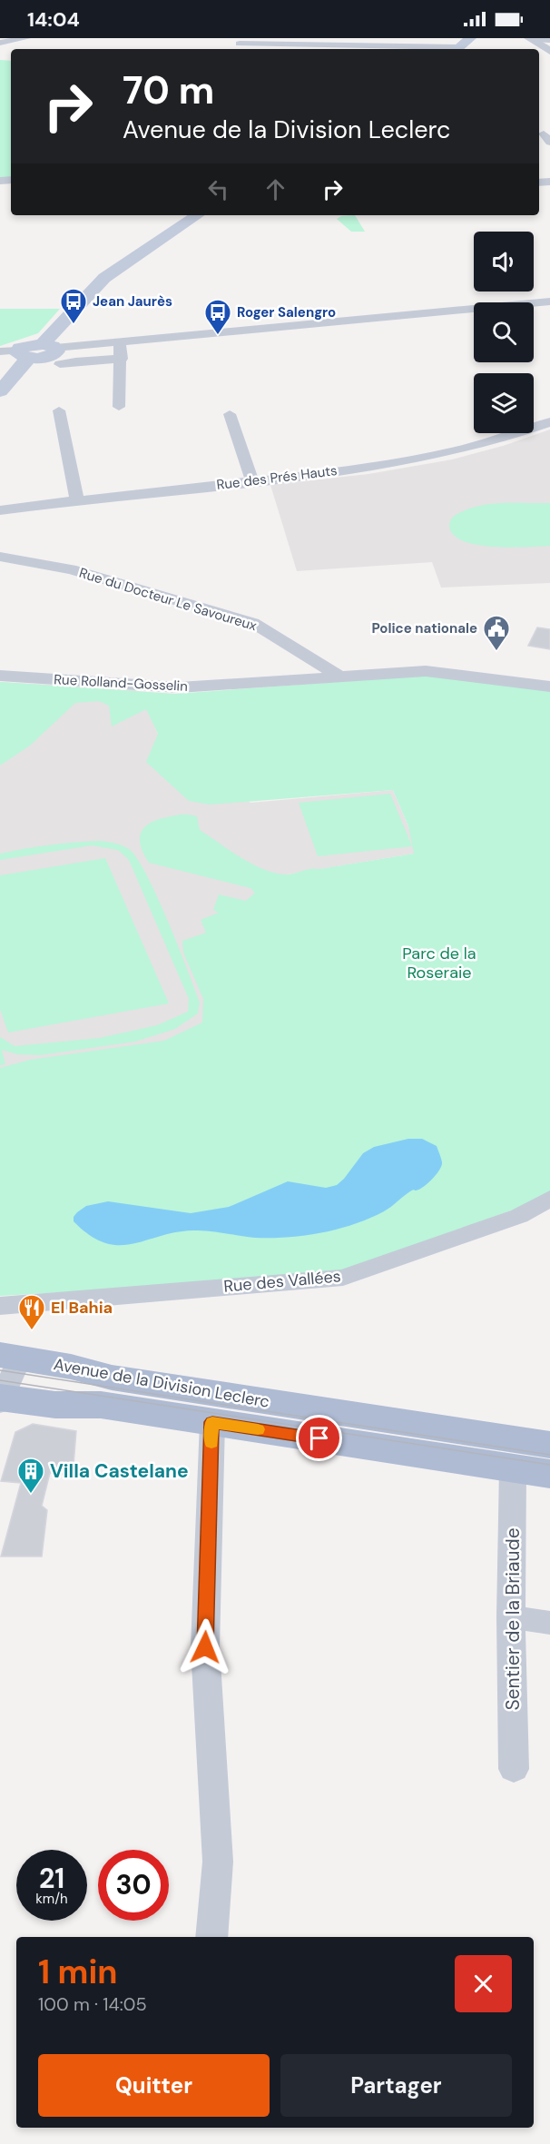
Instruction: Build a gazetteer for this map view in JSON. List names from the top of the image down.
{
  "streets": {
    "main road": ["Avenue de la Division Leclerc"],
    "street": [
      "Rue des Prés Hauts",
      "Rue du Docteur Le Savoureux",
      "Rue Rolland-Gosselin",
      "Rue des Vallées",
      "Sentier de la Briaude"
    ]
  },
  "crossings": [
    ["Rue du Docteur Le Savoureux", "Rue Rolland-Gosselin"],
    ["Avenue de la Division Leclerc", "Sentier de la Briaude"]
  ],
  "parks": ["Parc de la Roseraie"],
  "places": {
    "bus stop": ["Jean Jaurès", "Roger Salengro"],
    "public building": ["Police nationale"],
    "restaurant": ["El Bahia"],
    "building": ["Villa Castelane"]
  },
  "page": {
    "status": "14:04",
    "turn": ["70 m", "Avenue de la Division Leclerc"],
    "speed": "21 km/h",
    "limit": "30",
    "heading": ["1 min", "100 m · 14:05"],
    "buttons": ["Quitter", "Partager"]
  }
}
